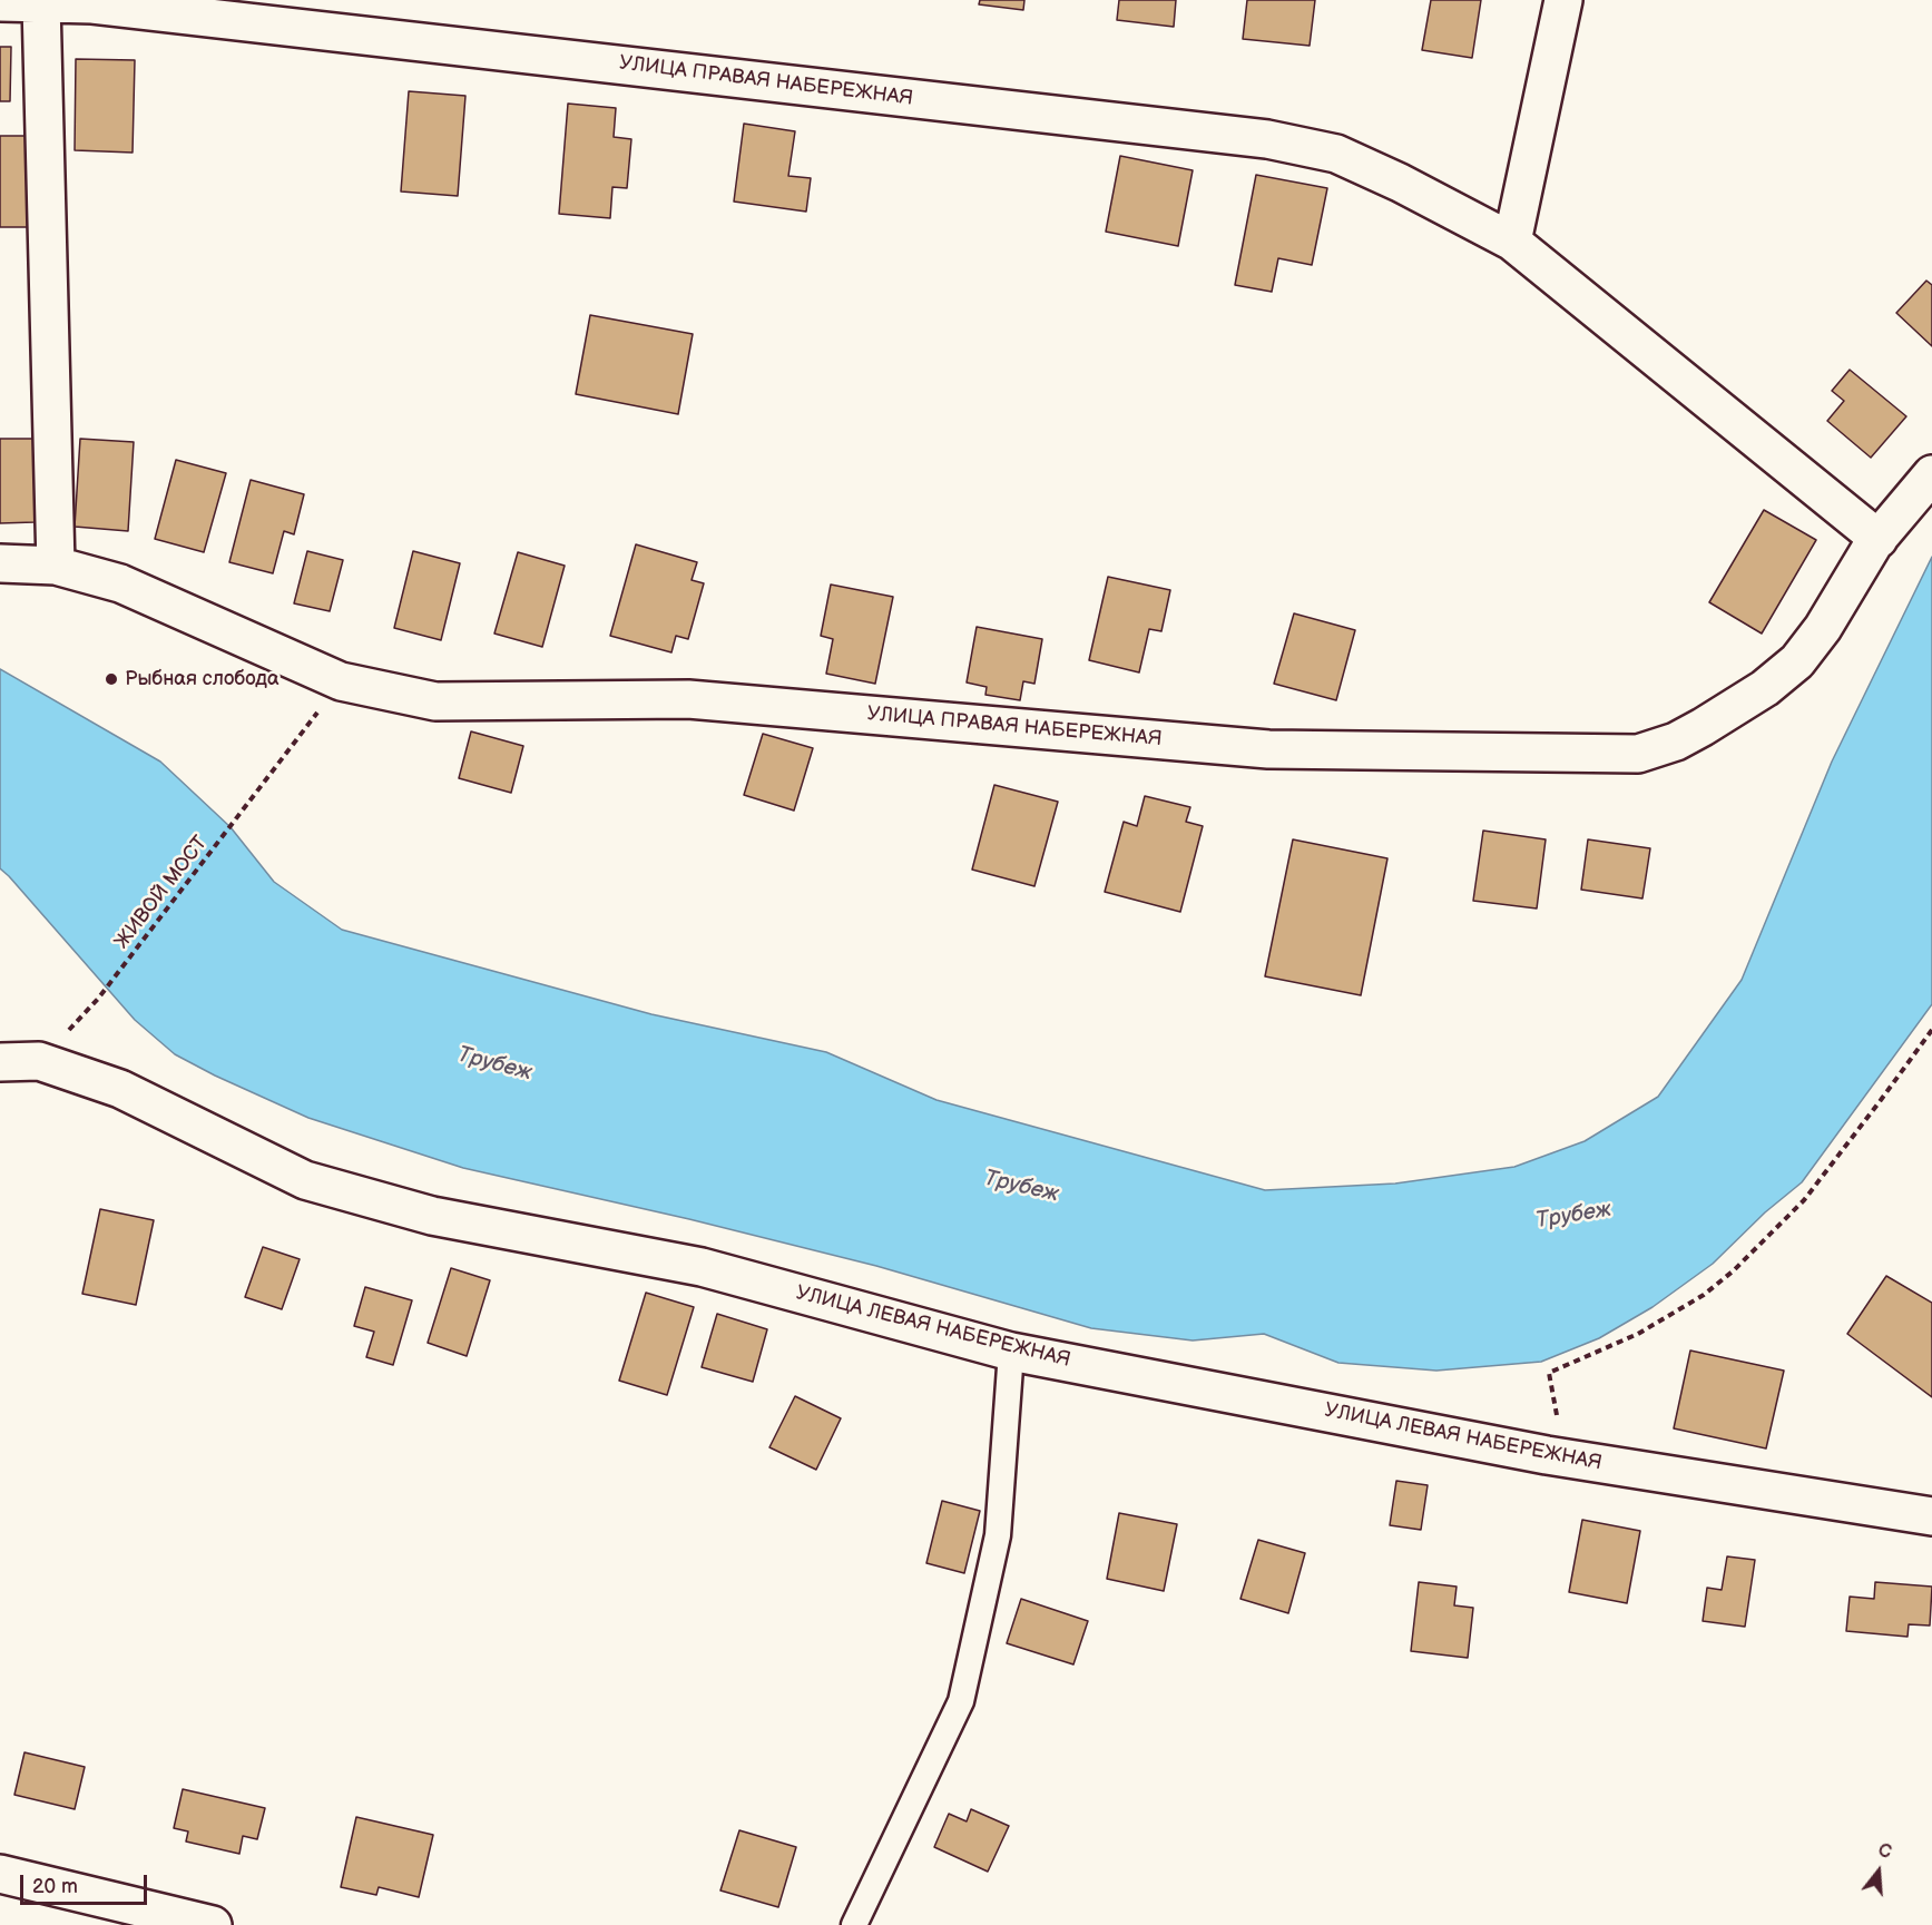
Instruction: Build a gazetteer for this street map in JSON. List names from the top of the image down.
{
  "streets": {
    "street": ["УЛИЦА ПРАВАЯ НАБЕРЕЖНАЯ", "УЛИЦА ЛЕВАЯ НАБЕРЕЖНАЯ"],
    "path": ["ЖИВОЙ МОСТ"]
  },
  "crossings": [
    ["УЛИЦА ПРАВАЯ НАБЕРЕЖНАЯ", "ЖИВОЙ МОСТ"]
  ],
  "water": ["Трубеж"],
  "places": ["Рыбная слобода"],
  "scale_bar": "20 m",
  "north": "top"
}
